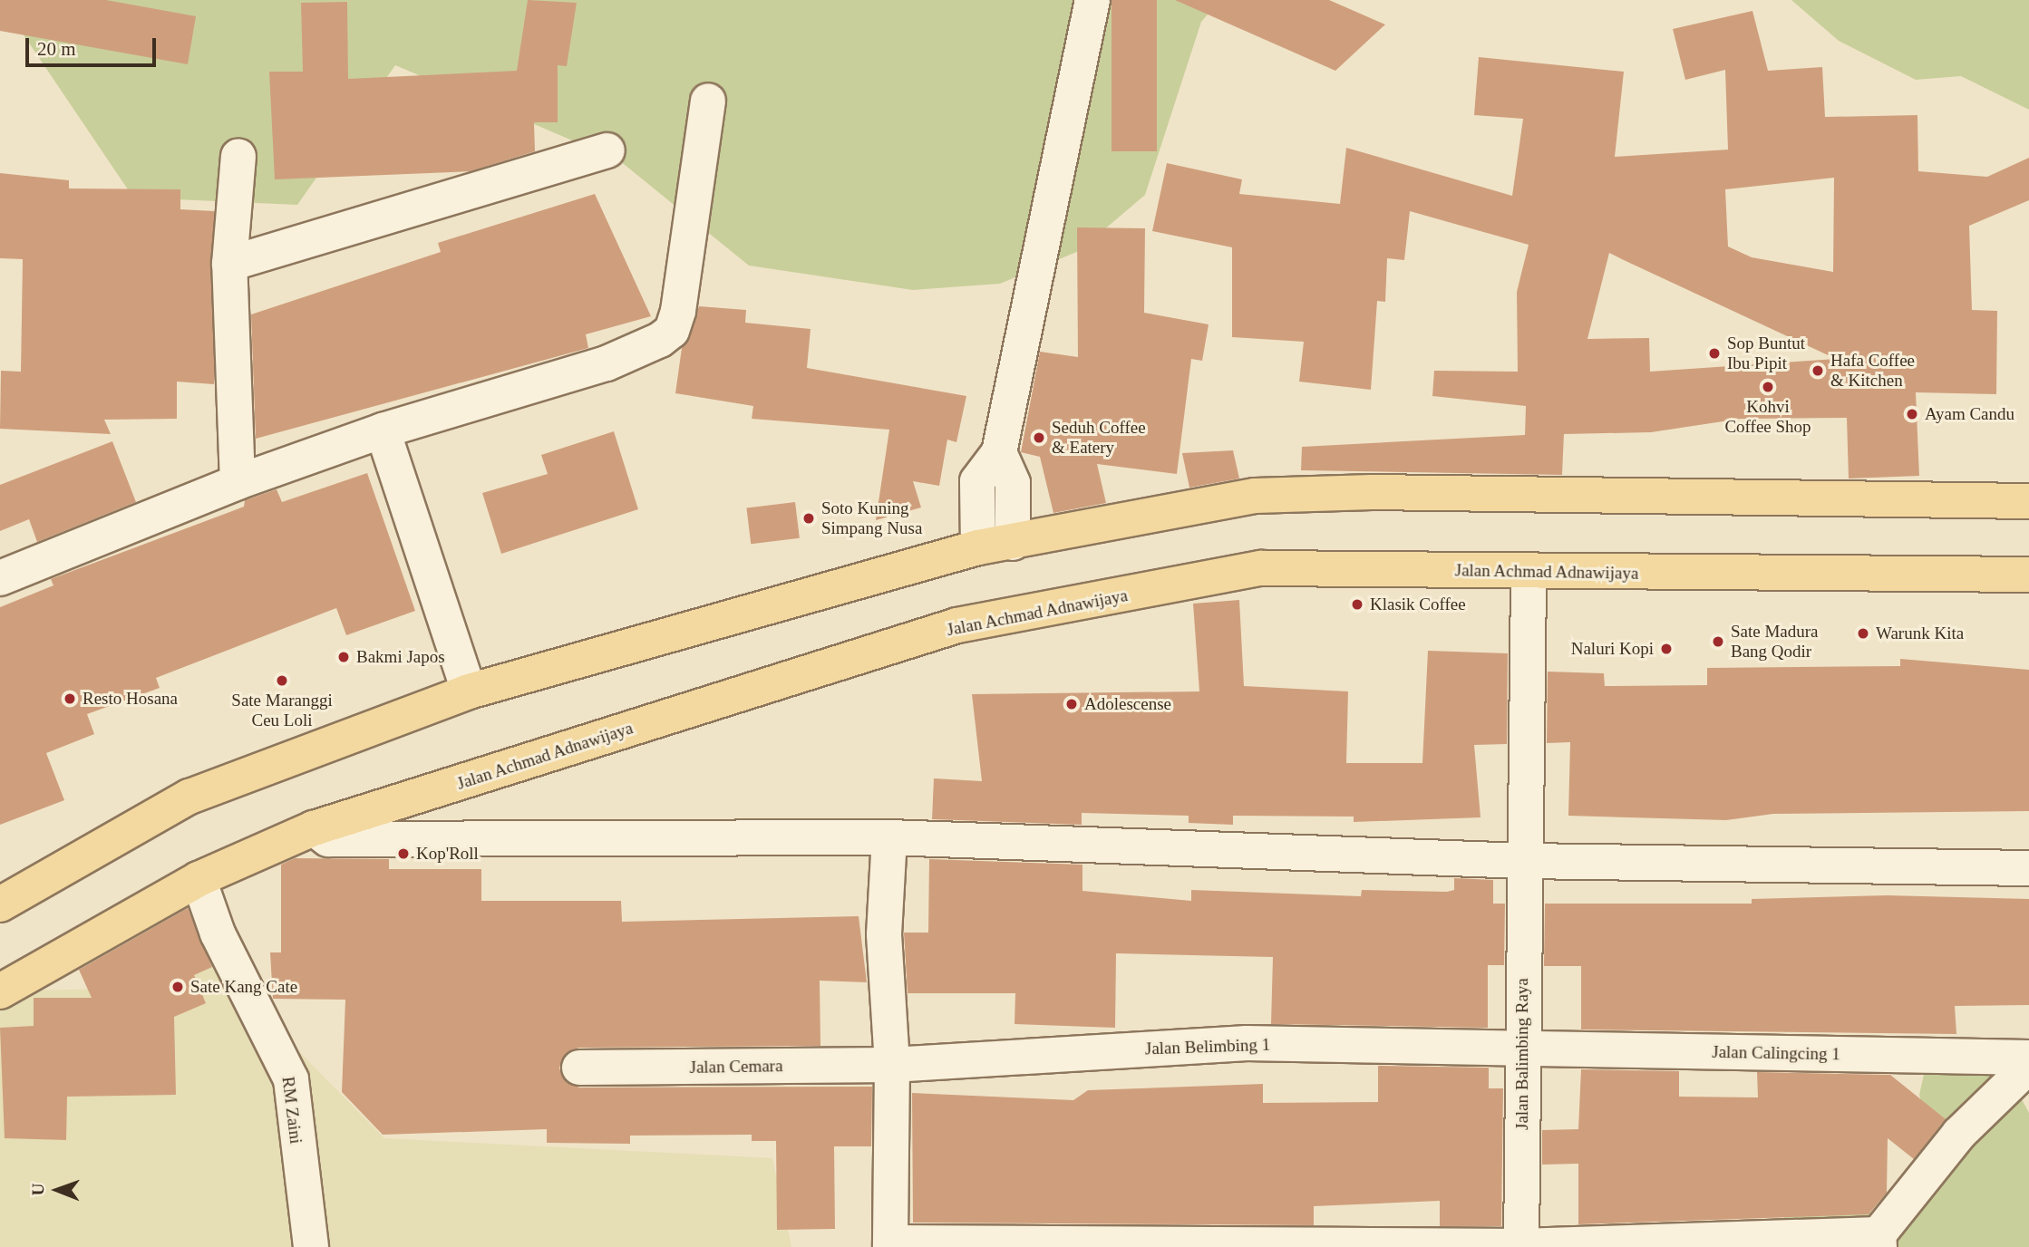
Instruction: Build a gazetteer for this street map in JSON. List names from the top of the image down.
{
  "streets": {
    "main road": ["Jalan Achmad Adnawijaya"],
    "street": [
      "Jalan Belimbing 1",
      "Jalan Calingcing 1",
      "Jalan Balimbing Raya",
      "Jalan Cemara",
      "RM Zaini"
    ]
  },
  "crossings": [
    ["Jalan Achmad Adnawijaya", "Jalan Balimbing Raya"],
    ["Jalan Achmad Adnawijaya", "RM Zaini"],
    ["Jalan Belimbing 1", "Jalan Calingcing 1"],
    ["Jalan Belimbing 1", "Jalan Balimbing Raya"],
    ["Jalan Belimbing 1", "Jalan Cemara"],
    ["Jalan Calingcing 1", "Jalan Balimbing Raya"]
  ],
  "places": [
    "Sop Buntut Ibu Pipit",
    "Hafa Coffee & Kitchen",
    "Kohvi Coffee Shop",
    "Ayam Candu",
    "Seduh Coffee & Eatery",
    "Soto Kuning Simpang Nusa",
    "Klasik Coffee",
    "Warunk Kita",
    "Sate Madura Bang Qodir",
    "Naluri Kopi",
    "Bakmi Japos",
    "Sate Maranggi Ceu Loli",
    "Resto Hosana",
    "Adolescense",
    "Kop'Roll",
    "Sate Kang Cate"
  ],
  "scale_bar": "20 m",
  "north": "left"
}
